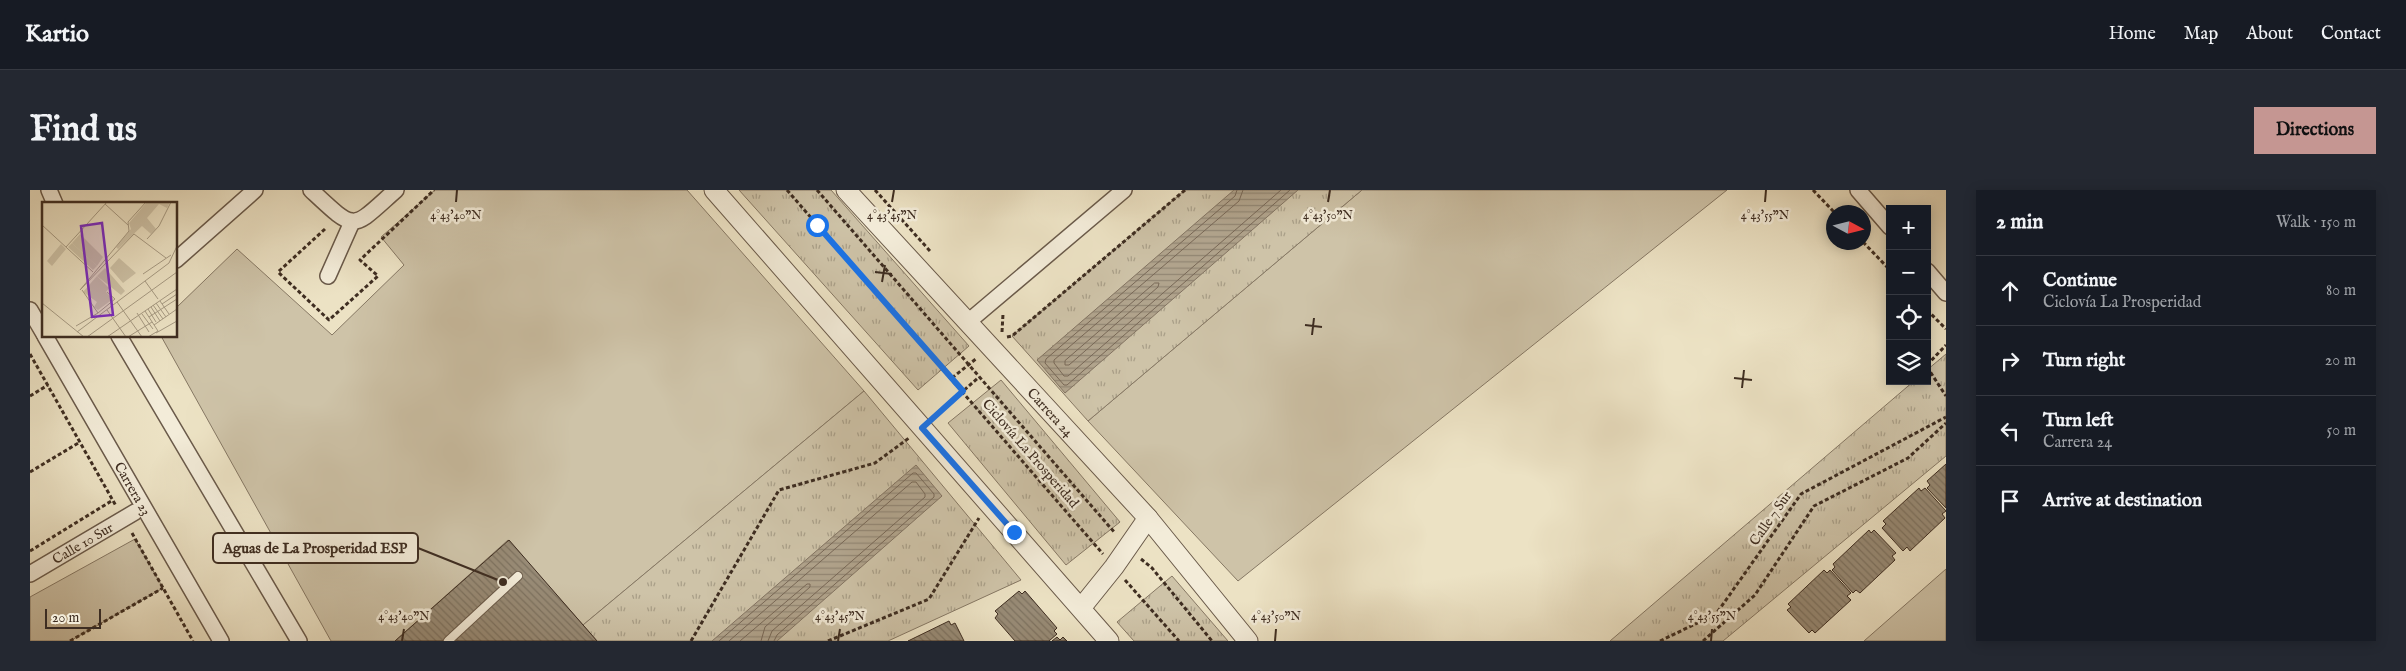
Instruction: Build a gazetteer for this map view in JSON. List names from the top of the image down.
{
  "streets": {
    "street": ["Carrera 24", "Carrera 23", "Calle 10 Sur"],
    "path": ["Ciclovía La Prosperidad", "Calle 7 Sur"]
  },
  "places": ["Aguas de La Prosperidad ESP"],
  "scale_bar": "20 m",
  "north": "right",
  "page": {
    "header": "Kartio",
    "nav": [
      "Home",
      "Map",
      "About",
      "Contact"
    ],
    "buttons": "Directions",
    "title": "Find us",
    "heading": ["2 min", "Walk · 150 m"],
    "map_buttons": ["+", "−"],
    "list": [
      ["Continue", "Ciclovía La Prosperidad", "80 m"],
      ["Turn right", "20 m"],
      ["Turn left", "Carrera 24", "50 m"],
      "Arrive at destination"
    ],
    "scale": "20 m"
  },
  "coordinates": [
    "4°43'45\"N",
    "4°43'40\"N",
    "4°43'50\"N",
    "4°43'55\"N"
  ]
}
